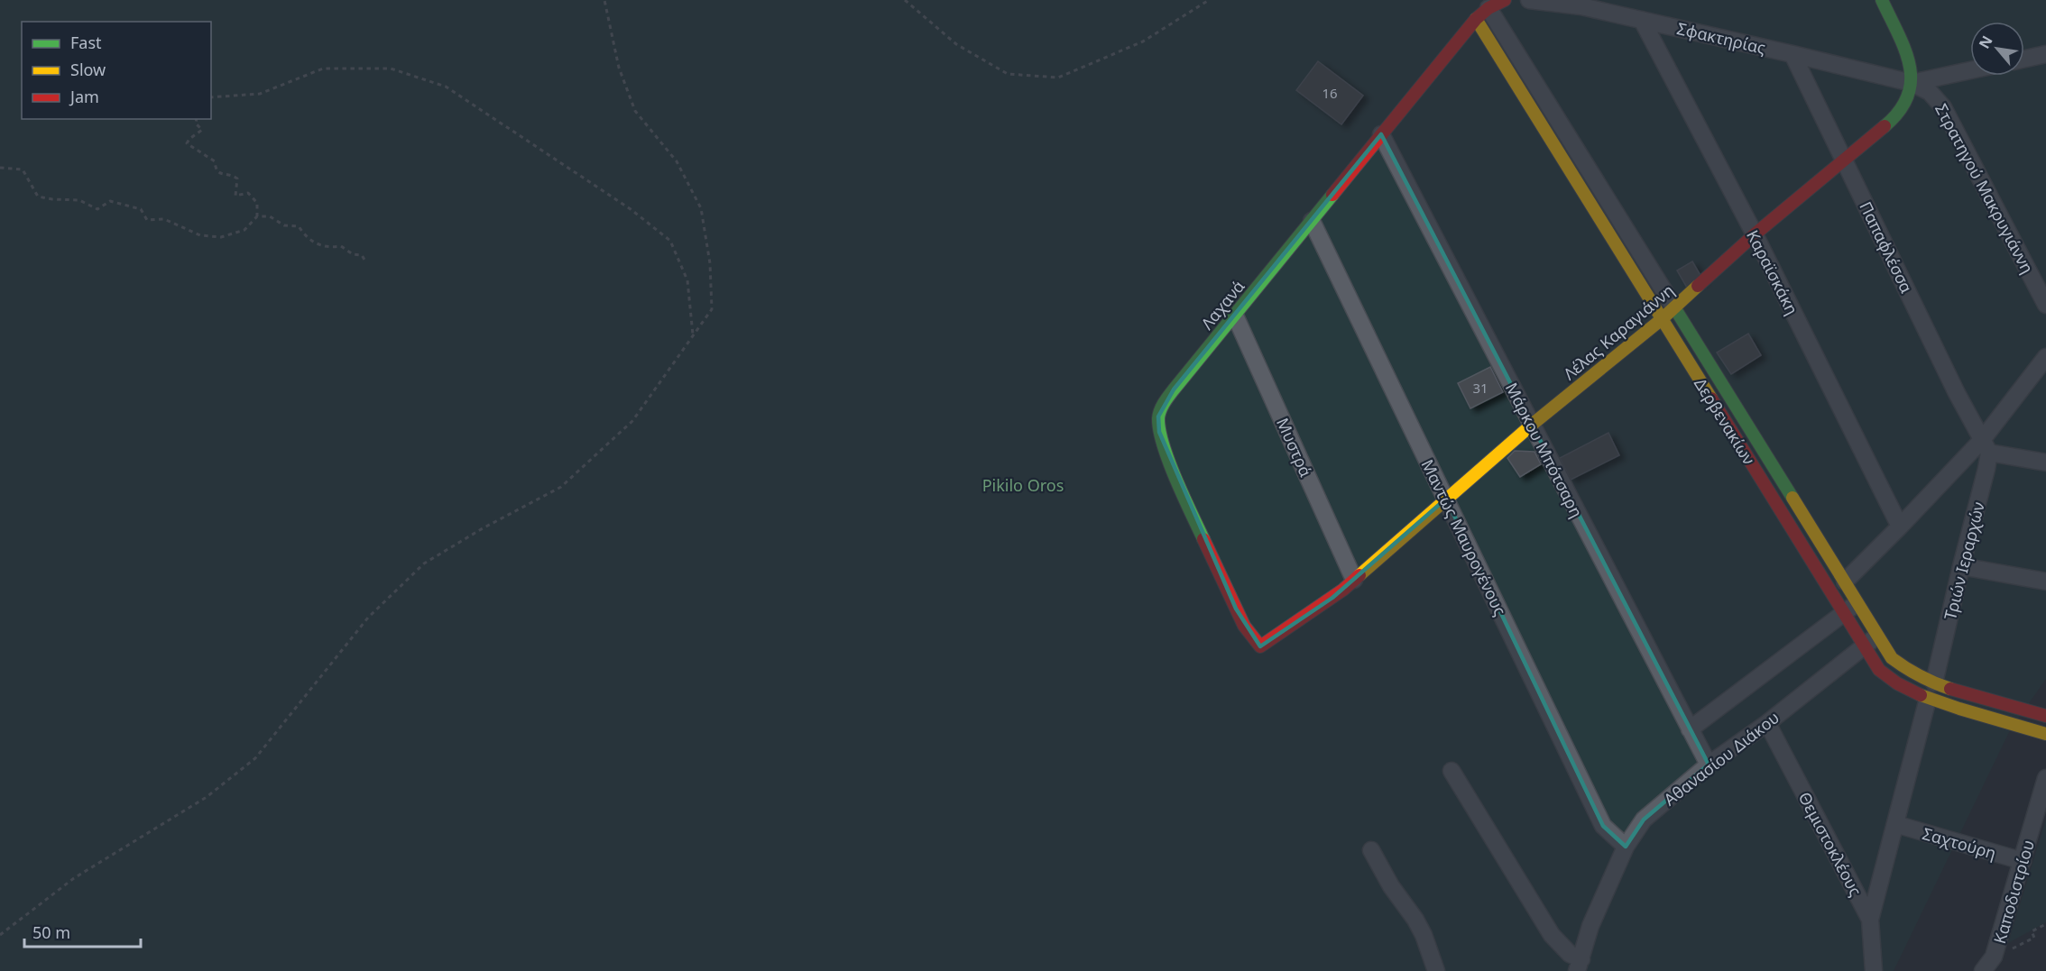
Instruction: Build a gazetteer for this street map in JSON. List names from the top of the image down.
{
  "streets": {
    "street": [
      "Σφακτηρίας",
      "Στρατηγού Μακρυγιάννη",
      "Παπαφλέσσα",
      "Καραϊσκάκη",
      "Λαχανά",
      "Λέλας Καραγιάννη",
      "Δερβενακίων",
      "Μυστρά",
      "Μάρκου Μπότσαρη",
      "Μαντώς Μαυρογένους",
      "Τριών Ιεραρχών",
      "Αθανασίου Διάκου",
      "Σαχτούρη",
      "Θεμιστοκλέους",
      "Καποδιστρίου"
    ]
  },
  "crossings": [
    ["Σφακτηρίας", "Στρατηγού Μακρυγιάννη"],
    ["Σφακτηρίας", "Παπαφλέσσα"],
    ["Σφακτηρίας", "Καραϊσκάκη"],
    ["Σφακτηρίας", "Λέλας Καραγιάννη"],
    ["Στρατηγού Μακρυγιάννη", "Λέλας Καραγιάννη"],
    ["Παπαφλέσσα", "Λέλας Καραγιάννη"],
    ["Παπαφλέσσα", "Τριών Ιεραρχών"],
    ["Καραϊσκάκη", "Λέλας Καραγιάννη"],
    ["Λαχανά", "Λέλας Καραγιάννη"],
    ["Λαχανά", "Δερβενακίων"],
    ["Λαχανά", "Μυστρά"],
    ["Λαχανά", "Μάρκου Μπότσαρη"],
    ["Λαχανά", "Μαντώς Μαυρογένους"],
    ["Λέλας Καραγιάννη", "Δερβενακίων"],
    ["Λέλας Καραγιάννη", "Μυστρά"],
    ["Λέλας Καραγιάννη", "Μάρκου Μπότσαρη"],
    ["Λέλας Καραγιάννη", "Μαντώς Μαυρογένους"],
    ["Δερβενακίων", "Τριών Ιεραρχών"],
    ["Δερβενακίων", "Αθανασίου Διάκου"],
    ["Μάρκου Μπότσαρη", "Αθανασίου Διάκου"],
    ["Μαντώς Μαυρογένους", "Αθανασίου Διάκου"],
    ["Αθανασίου Διάκου", "Θεμιστοκλέους"],
    ["Σαχτούρη", "Καποδιστρίου"]
  ],
  "parks": ["Pikilo Oros"],
  "house_numbers": ["16", "31"],
  "legend": ["Fast", "Slow", "Jam"],
  "scale_bar": "50 m",
  "north": "top left"
}
